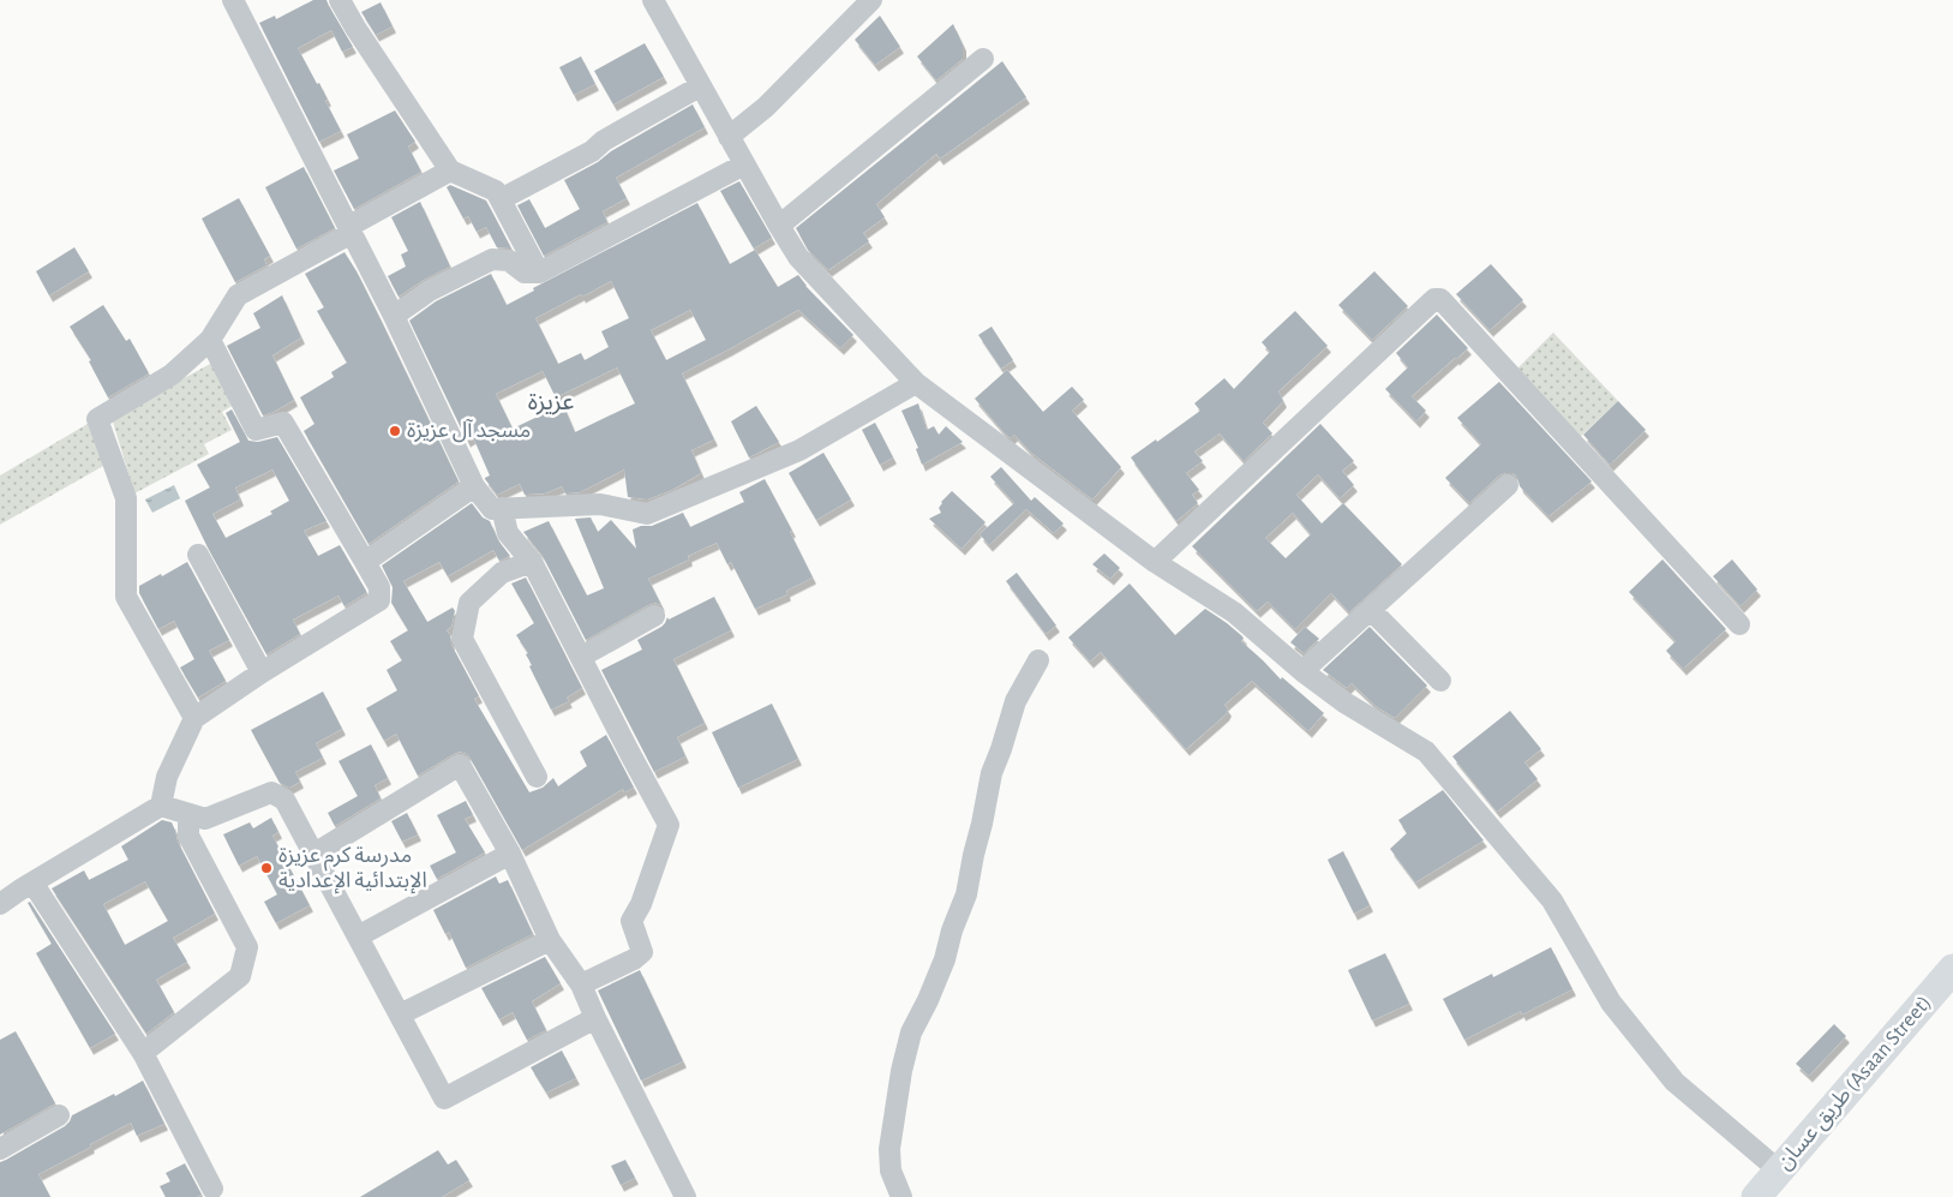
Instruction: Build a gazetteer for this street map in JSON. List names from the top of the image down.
{
  "streets": {
    "street": ["طريق عسان (Asaan Street)"]
  },
  "districts": ["عزيزة"],
  "places": ["مسجد آل عزيزة", "مدرسة كرم عزيزة الإبتدائية الإعدادية"]
}
